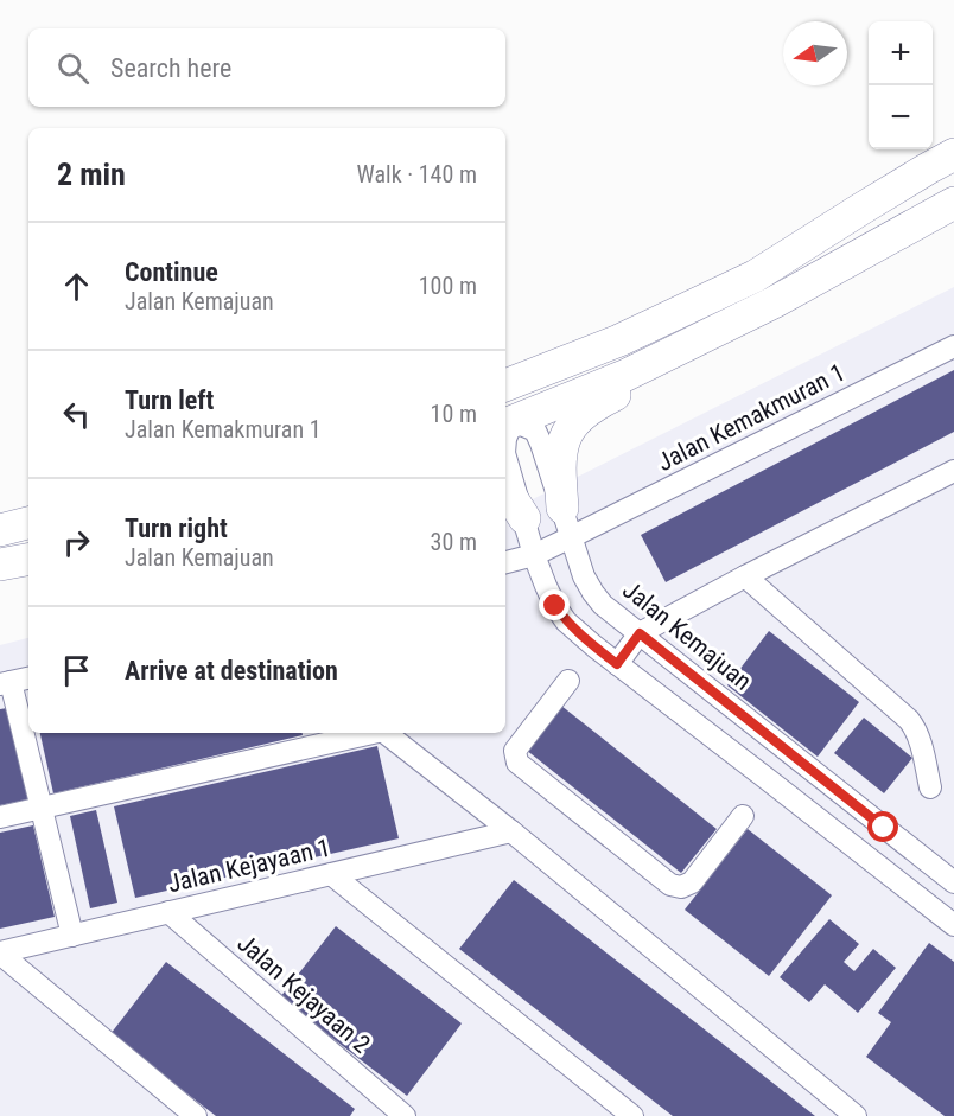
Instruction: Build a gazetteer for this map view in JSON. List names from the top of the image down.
{
  "streets": {
    "street": [
      "Jalan Kemakmuran 1",
      "Jalan Kemajuan",
      "Jalan Kejayaan 1",
      "Jalan Kejayaan 2"
    ]
  },
  "crossings": [
    ["Jalan Kemakmuran 1", "Jalan Kemajuan"],
    ["Jalan Kejayaan 1", "Jalan Kejayaan 2"]
  ],
  "north": "left",
  "page": {
    "map_buttons": ["+", "−"],
    "search": "Search here",
    "heading": ["2 min", "Walk · 140 m"],
    "list": [
      ["Continue", "Jalan Kemajuan", "100 m"],
      ["Turn left", "Jalan Kemakmuran 1", "10 m"],
      ["Turn right", "Jalan Kemajuan", "30 m"],
      "Arrive at destination"
    ]
  }
}
